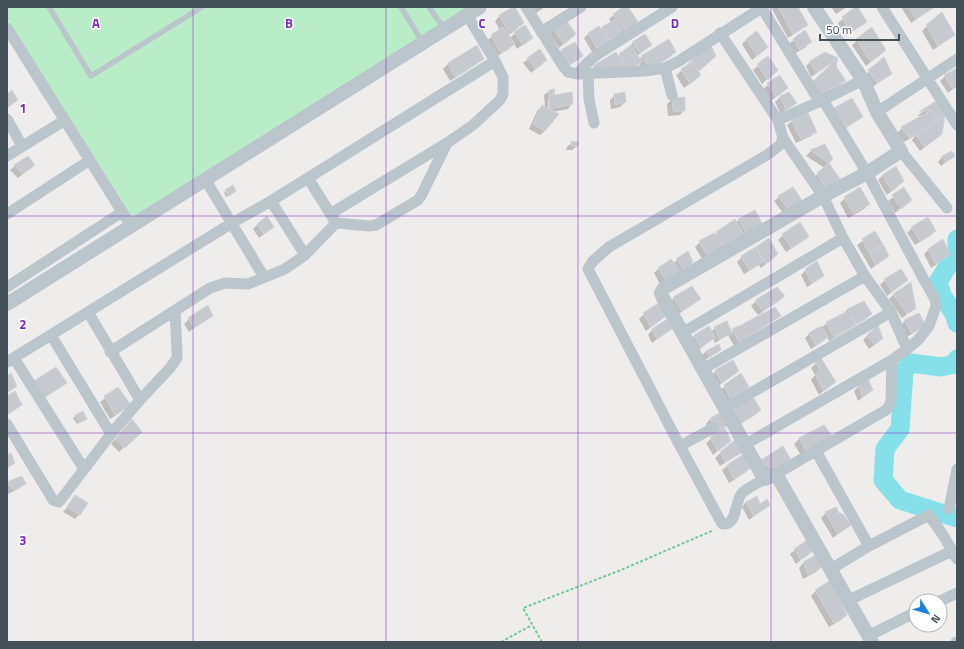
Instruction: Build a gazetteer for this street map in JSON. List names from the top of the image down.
{
  "scale_bar": "50 m",
  "north": "bottom right",
  "grid": {
    "columns": [
      "A",
      "B",
      "C",
      "D"
    ],
    "rows": ["1", "2", "3"]
  }
}
